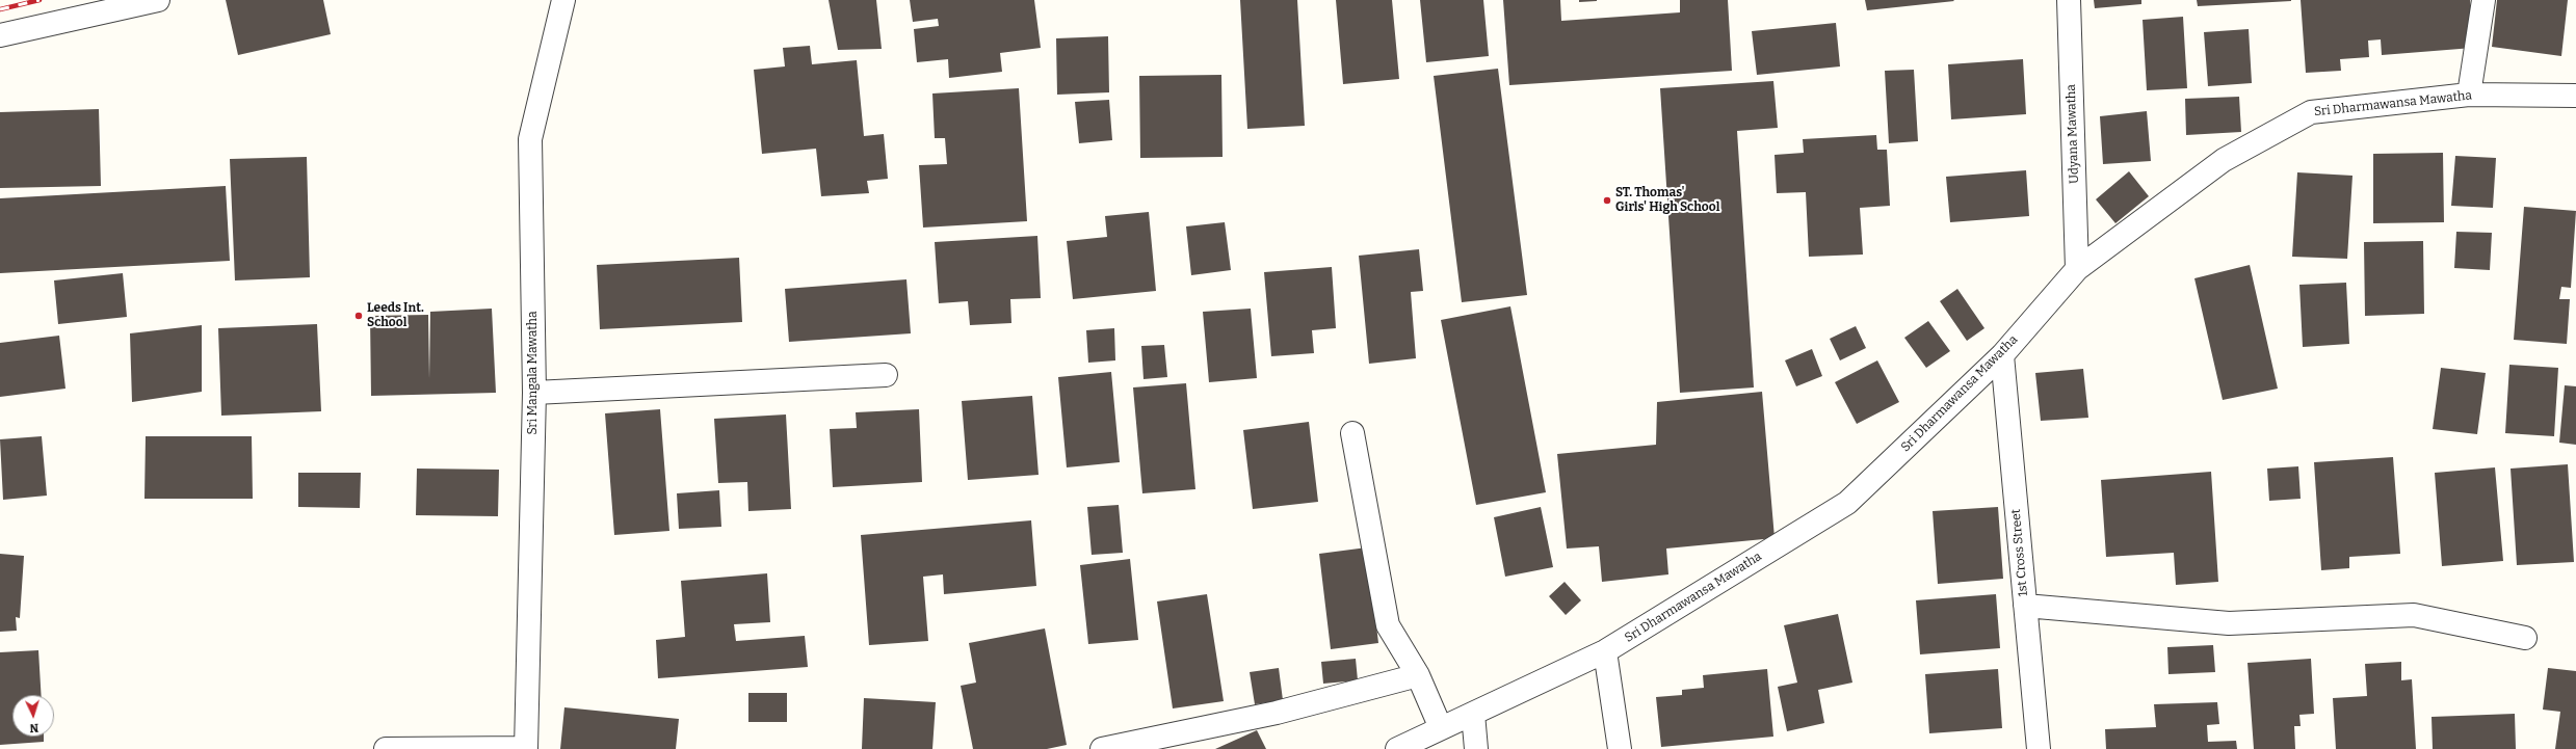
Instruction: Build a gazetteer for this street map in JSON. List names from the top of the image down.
{
  "streets": {
    "street": [
      "Sri Dharmawansa Mawatha",
      "Udyana Mawatha",
      "Sri Mangala Mawatha",
      "1st Cross Street"
    ]
  },
  "crossings": [
    ["Sri Dharmawansa Mawatha", "Udyana Mawatha"],
    ["Sri Dharmawansa Mawatha", "1st Cross Street"]
  ],
  "places": ["ST. Thomas' Girls' High School", "Leeds Int. School"],
  "north": "bottom"
}
